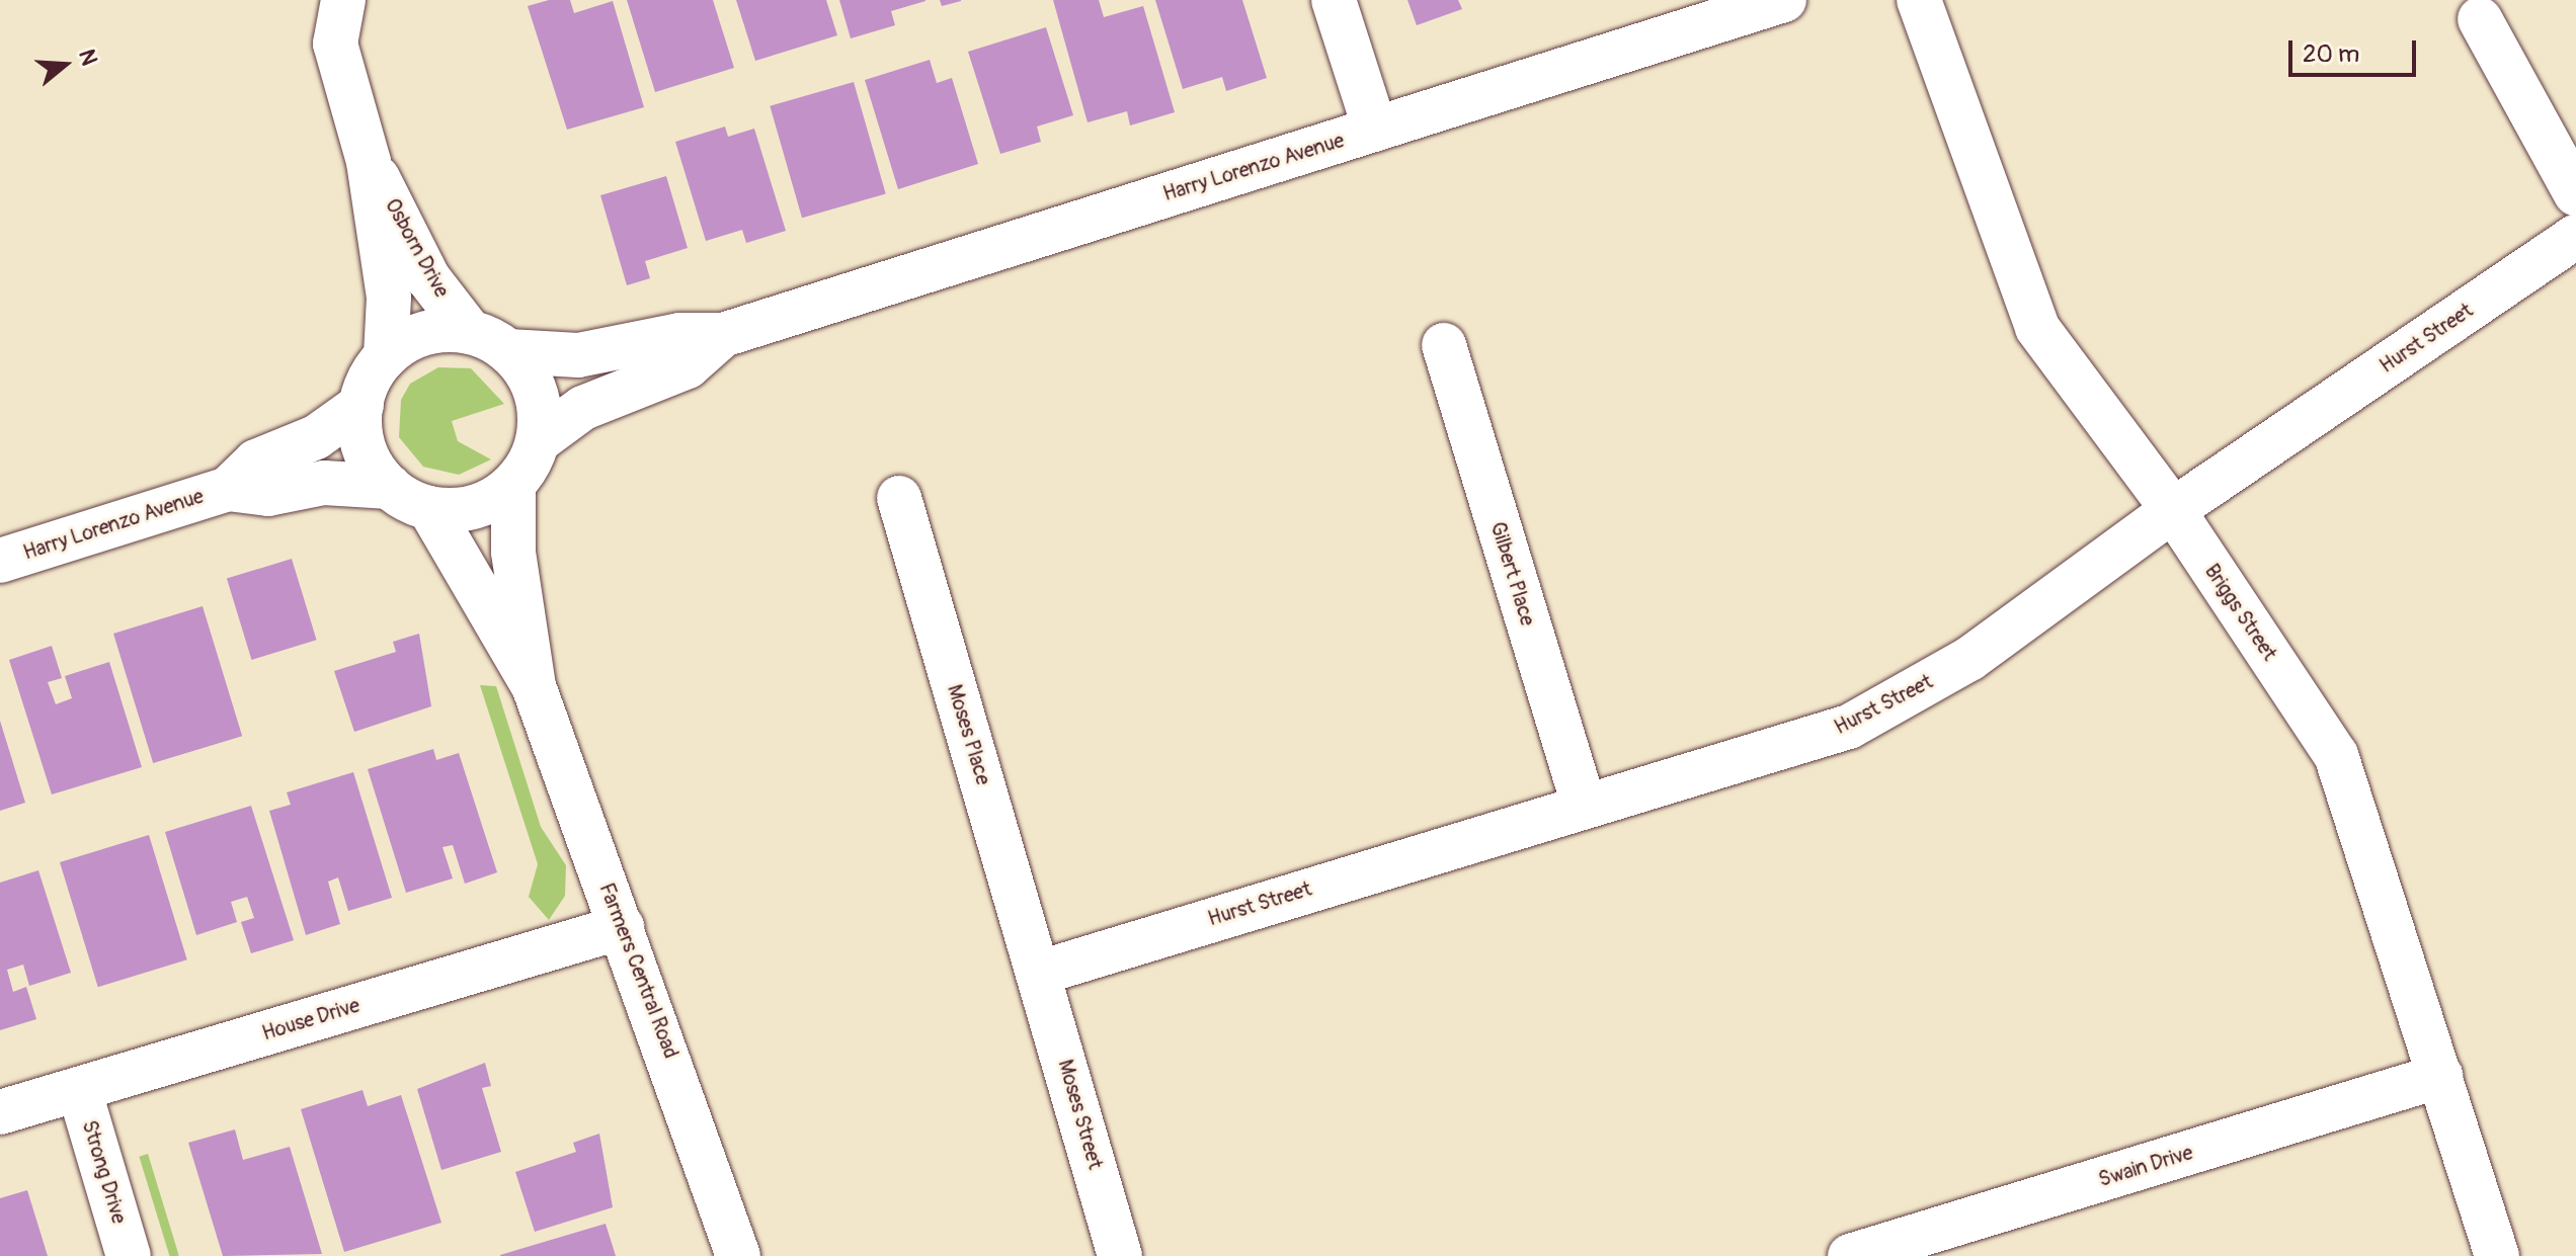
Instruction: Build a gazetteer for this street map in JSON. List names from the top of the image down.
{
  "streets": {
    "street": [
      "Harry Lorenzo Avenue",
      "Osborn Drive",
      "Hurst Street",
      "Gilbert Place",
      "Briggs Street",
      "Moses Place",
      "Farmers Central Road",
      "House Drive",
      "Moses Street",
      "Swain Drive",
      "Strong Drive"
    ]
  },
  "crossings": [
    ["Harry Lorenzo Avenue", "Osborn Drive"],
    ["Harry Lorenzo Avenue", "Farmers Central Road"],
    ["Osborn Drive", "Farmers Central Road"],
    ["Hurst Street", "Gilbert Place"],
    ["Hurst Street", "Briggs Street"],
    ["Hurst Street", "Moses Place"],
    ["Hurst Street", "Moses Street"],
    ["Briggs Street", "Swain Drive"],
    ["Moses Place", "Moses Street"],
    ["Farmers Central Road", "House Drive"],
    ["House Drive", "Strong Drive"]
  ],
  "scale_bar": "20 m",
  "north": "right"
}
